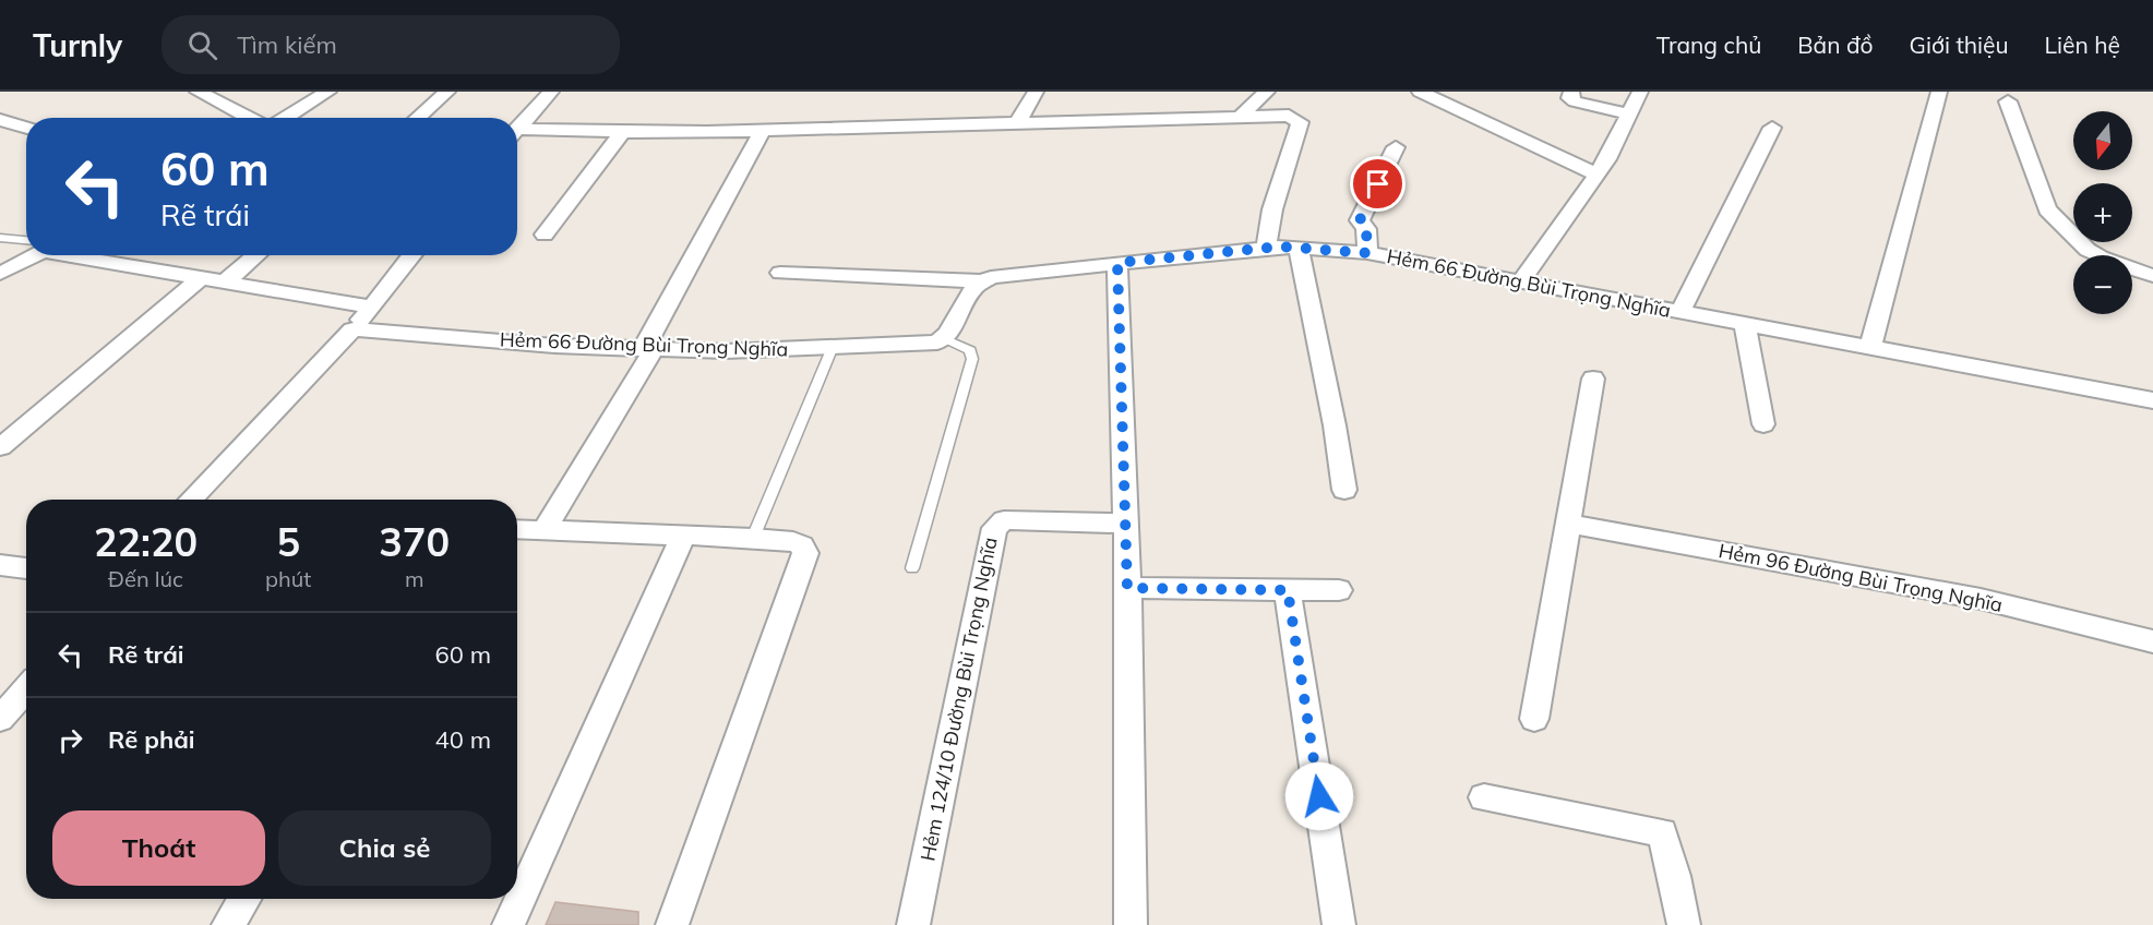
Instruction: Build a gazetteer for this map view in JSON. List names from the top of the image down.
{
  "streets": {
    "street": ["Hẻm 66 Đường Bùi Trọng Nghĩa", "Hẻm 96 Đường Bùi Trọng Nghĩa", "Hẻm 124/10 Đường Bùi Trọng Nghĩa"]
  },
  "north": "bottom",
  "page": {
    "header": "Turnly",
    "search": "Tìm kiếm",
    "nav": [
      "Trang chủ",
      "Bản đồ",
      "Giới thiệu",
      "Liên hệ"
    ],
    "map_buttons": ["+", "−"],
    "turn": ["60 m", "Rẽ trái"],
    "eta": [
      "22:20",
      "Đến lúc",
      "5",
      "phút",
      "370",
      "m"
    ],
    "list": [
      {
        "name": "Rẽ trái",
        "value": "60 m"
      },
      {
        "name": "Rẽ phải",
        "value": "40 m"
      }
    ],
    "buttons": ["Thoát", "Chia sẻ"]
  }
}
